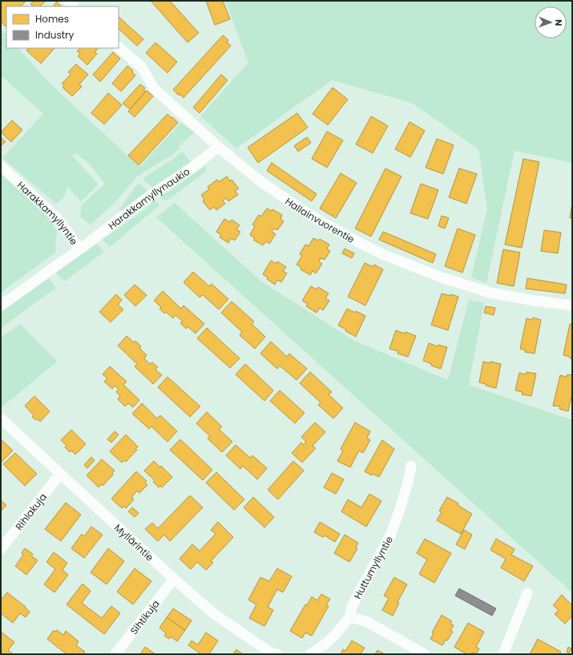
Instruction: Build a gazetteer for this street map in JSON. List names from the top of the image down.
{
  "streets": {
    "street": [
      "Harakkamyllynaukio",
      "Harakkamyllyntie",
      "Hallainvuorentie",
      "Rihlakuja",
      "Myllärintie",
      "Huttumyllyntie",
      "Sihtikuja"
    ]
  },
  "crossings": [
    ["Harakkamyllynaukio", "Harakkamyllyntie"],
    ["Harakkamyllynaukio", "Hallainvuorentie"],
    ["Rihlakuja", "Myllärintie"],
    ["Myllärintie", "Sihtikuja"]
  ],
  "legend": ["Homes", "Industry"],
  "north": "right"
}
